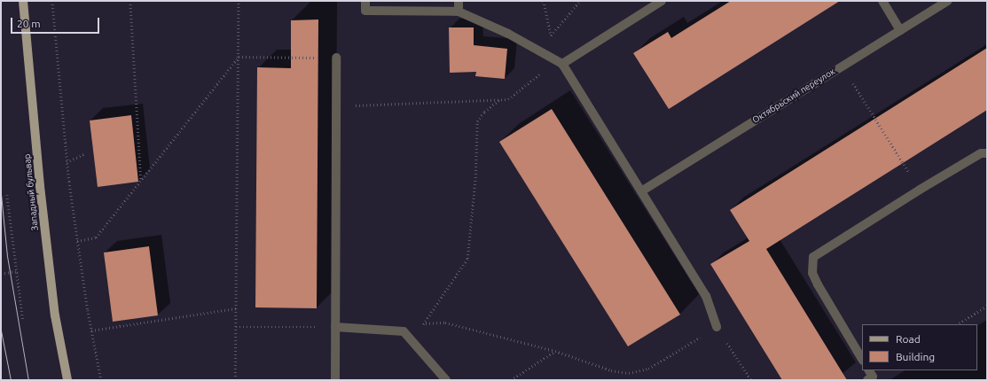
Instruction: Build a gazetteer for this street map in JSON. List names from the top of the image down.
{
  "streets": {
    "main road": ["Западный бульвар"],
    "street": ["Октябрьский переулок"]
  },
  "legend": ["Road", "Building"],
  "scale_bar": "20 m"
}
